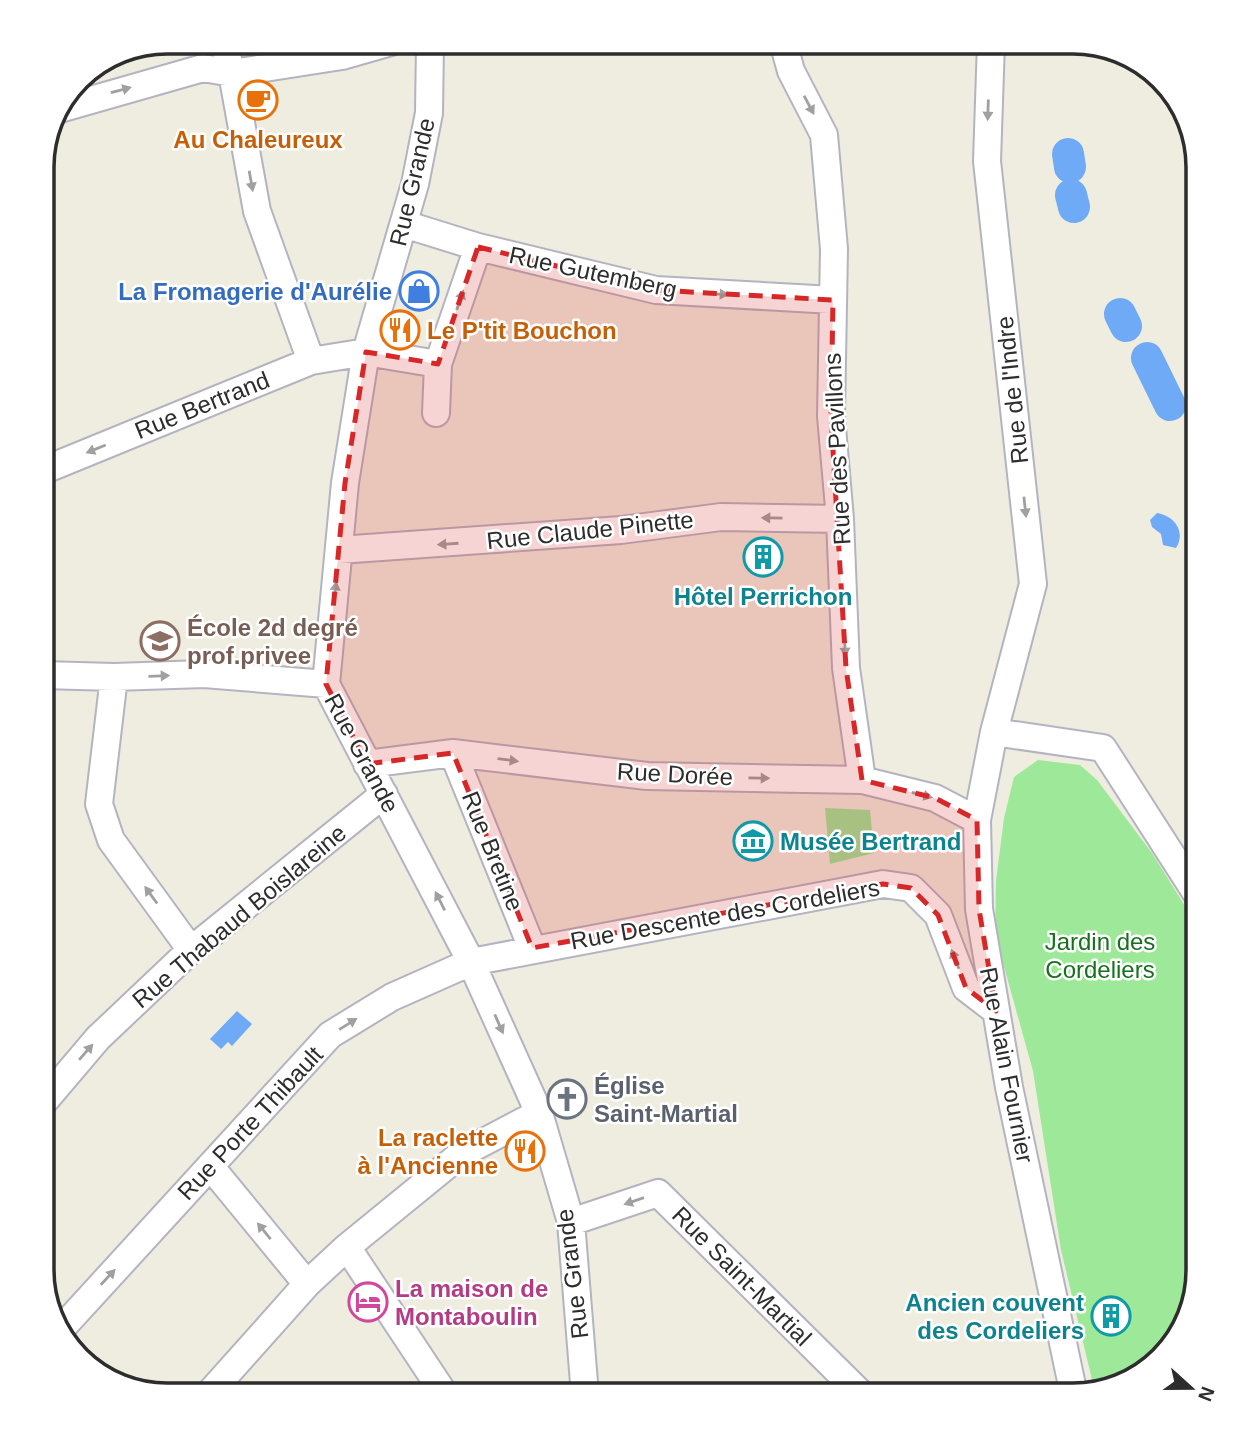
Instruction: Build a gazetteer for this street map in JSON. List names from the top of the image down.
{
  "streets": {
    "street": [
      "Rue Grande",
      "Rue Gutemberg",
      "Rue de l'Indre",
      "Rue Bertrand",
      "Rue des Pavillons",
      "Rue Claude Pinette",
      "Rue Dorée",
      "Rue Bretine",
      "Rue Descente des Cordeliers",
      "Rue Thabaud Boislareine",
      "Rue Alain Fournier",
      "Rue Porte Thibault",
      "Rue Saint-Martial"
    ]
  },
  "crossings": [
    ["Rue Grande", "Rue Bertrand"],
    ["Rue Grande", "Rue Claude Pinette"],
    ["Rue Grande", "Rue Dorée"],
    ["Rue Grande", "Rue Descente des Cordeliers"],
    ["Rue Grande", "Rue Thabaud Boislareine"],
    ["Rue Grande", "Rue Porte Thibault"],
    ["Rue Grande", "Rue Saint-Martial"],
    ["Rue Gutemberg", "Rue des Pavillons"],
    ["Rue de l'Indre", "Rue Alain Fournier"],
    ["Rue des Pavillons", "Rue Claude Pinette"],
    ["Rue des Pavillons", "Rue Dorée"],
    ["Rue Dorée", "Rue Bretine"],
    ["Rue Dorée", "Rue Alain Fournier"],
    ["Rue Bretine", "Rue Descente des Cordeliers"],
    ["Rue Descente des Cordeliers", "Rue Alain Fournier"],
    ["Rue Descente des Cordeliers", "Rue Porte Thibault"]
  ],
  "one_way": [
    "Rue Gutemberg",
    "Rue de l'Indre",
    "Rue Bertrand",
    "Rue des Pavillons",
    "Rue Claude Pinette",
    "Rue Dorée",
    "Rue Descente des Cordeliers",
    "Rue Thabaud Boislareine",
    "Rue Saint-Martial"
  ],
  "parks": ["Jardin des Cordeliers"],
  "places": {
    "cafe": ["Au Chaleureux"],
    "shop": ["La Fromagerie d'Aurélie"],
    "restaurant": ["Le P'tit Bouchon", "La raclette à l'Ancienne"],
    "building": ["Hôtel Perrichon", "Ancien couvent des Cordeliers"],
    "school or university": ["École 2d degré prof.privee"],
    "museum": ["Musée Bertrand"],
    "church": ["Église Saint-Martial"],
    "hotel": ["La maison de Montaboulin"]
  },
  "north": "right"
}
